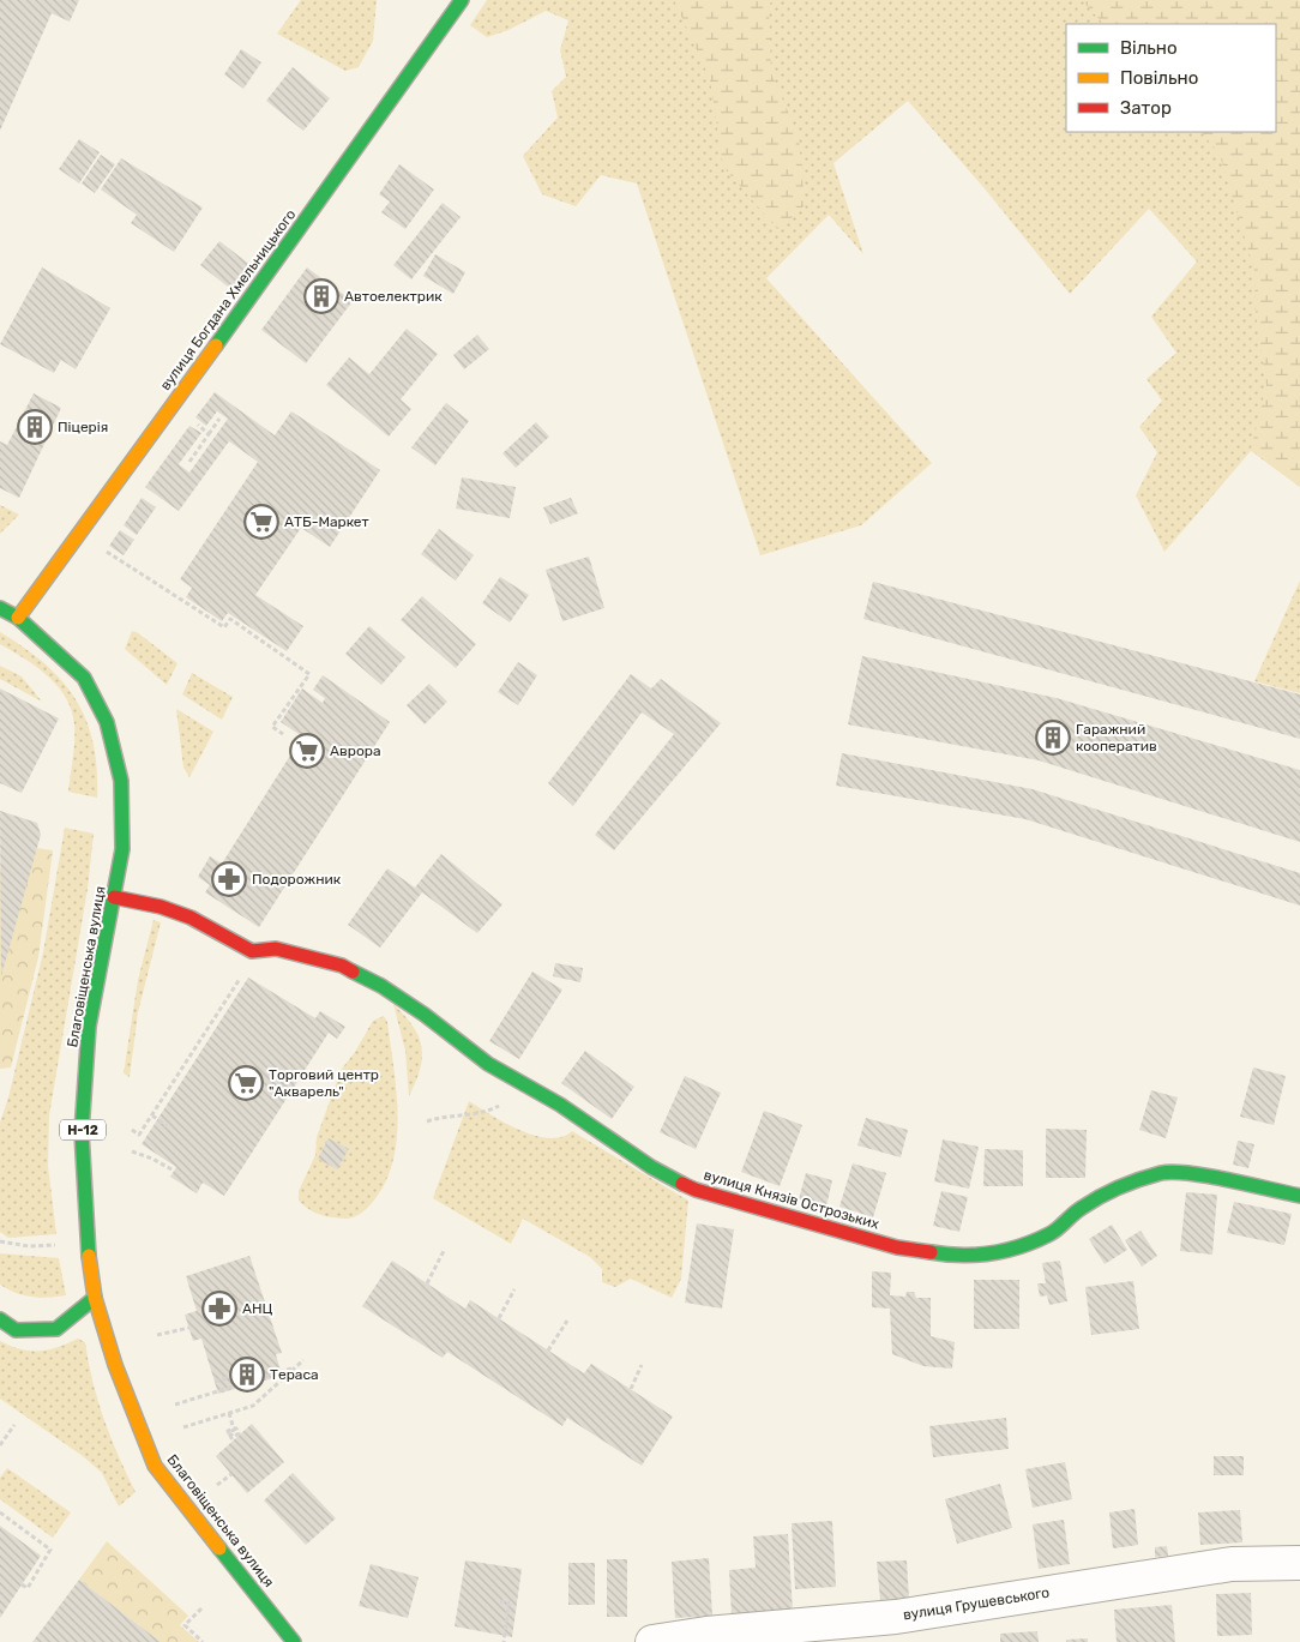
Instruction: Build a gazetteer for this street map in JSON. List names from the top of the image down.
{
  "streets": {
    "street": [
      "вулиця Богдана Хмельницького",
      "Благовіщенська вулиця",
      "Н-12",
      "вулиця Князів Острозьких",
      "вулиця Грушевського"
    ]
  },
  "crossings": [
    ["вулиця Богдана Хмельницького", "Благовіщенська вулиця"],
    ["Благовіщенська вулиця", "вулиця Князів Острозьких"]
  ],
  "places": {
    "building": [
      "Автоелектрик",
      "Піцерія",
      "Гаражний кооператив",
      "Тераса"
    ],
    "supermarket": ["АТБ-Маркет", "Аврора", "Торговий центр \"Акварель\""],
    "pharmacy": ["Подорожник", "АНЦ"]
  },
  "legend": ["Вільно", "Повільно", "Затор"]
}
